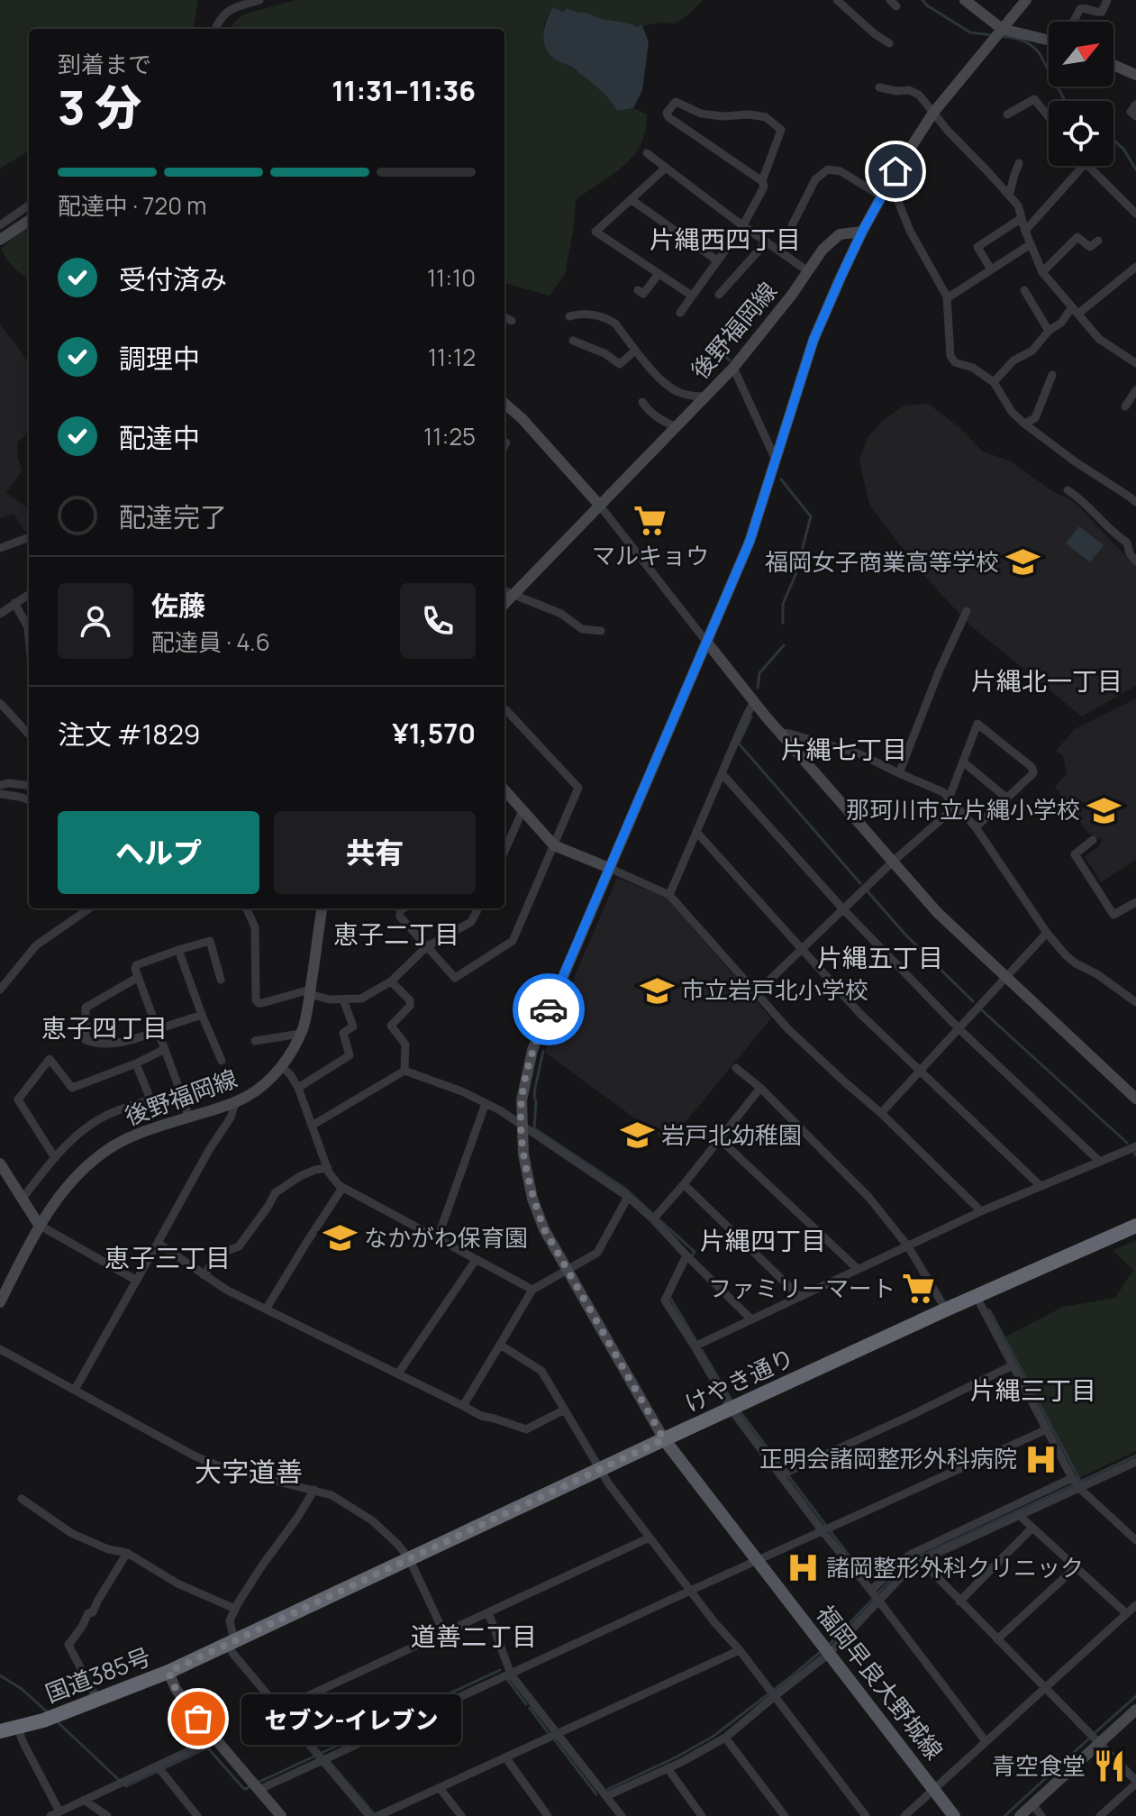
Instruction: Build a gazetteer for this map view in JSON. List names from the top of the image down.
{
  "streets": {
    "highway": ["けやき通り", "国道385号"],
    "main road": ["福岡早良大野城線"],
    "street": ["後野福岡線"]
  },
  "crossings": [
    ["けやき通り", "国道385号"],
    ["けやき通り", "福岡早良大野城線"]
  ],
  "districts": [
    "片縄西四丁目",
    "片縄北一丁目",
    "片縄七丁目",
    "恵子二丁目",
    "片縄五丁目",
    "恵子四丁目",
    "片縄四丁目",
    "恵子三丁目",
    "片縄三丁目",
    "大字道善",
    "道善二丁目"
  ],
  "places": {
    "supermarket": ["マルキョウ", "ファミリーマート"],
    "school or university": [
      "福岡女子商業高等学校",
      "那珂川市立片縄小学校",
      "市立岩戸北小学校",
      "岩戸北幼稚園",
      "なかがわ保育園"
    ],
    "hospital": ["正明会諸岡整形外科病院", "諸岡整形外科クリニック"],
    "other": ["セブン-イレブン"],
    "restaurant": ["青空食堂"]
  },
  "north": "top right",
  "page": {
    "heading": ["3 分", "到着まで", "11:31–11:36"],
    "panel": [
      "佐藤",
      "配達員 · 4.6",
      "注文 #1829",
      "¥1,570"
    ],
    "bar": "配達中 · 720 m",
    "list": [
      ["受付済み", "11:10"],
      ["調理中", "11:12"],
      ["配達中", "11:25"],
      "配達完了"
    ],
    "buttons": ["ヘルプ", "共有"],
    "bubble": "セブン-イレブン"
  }
}
